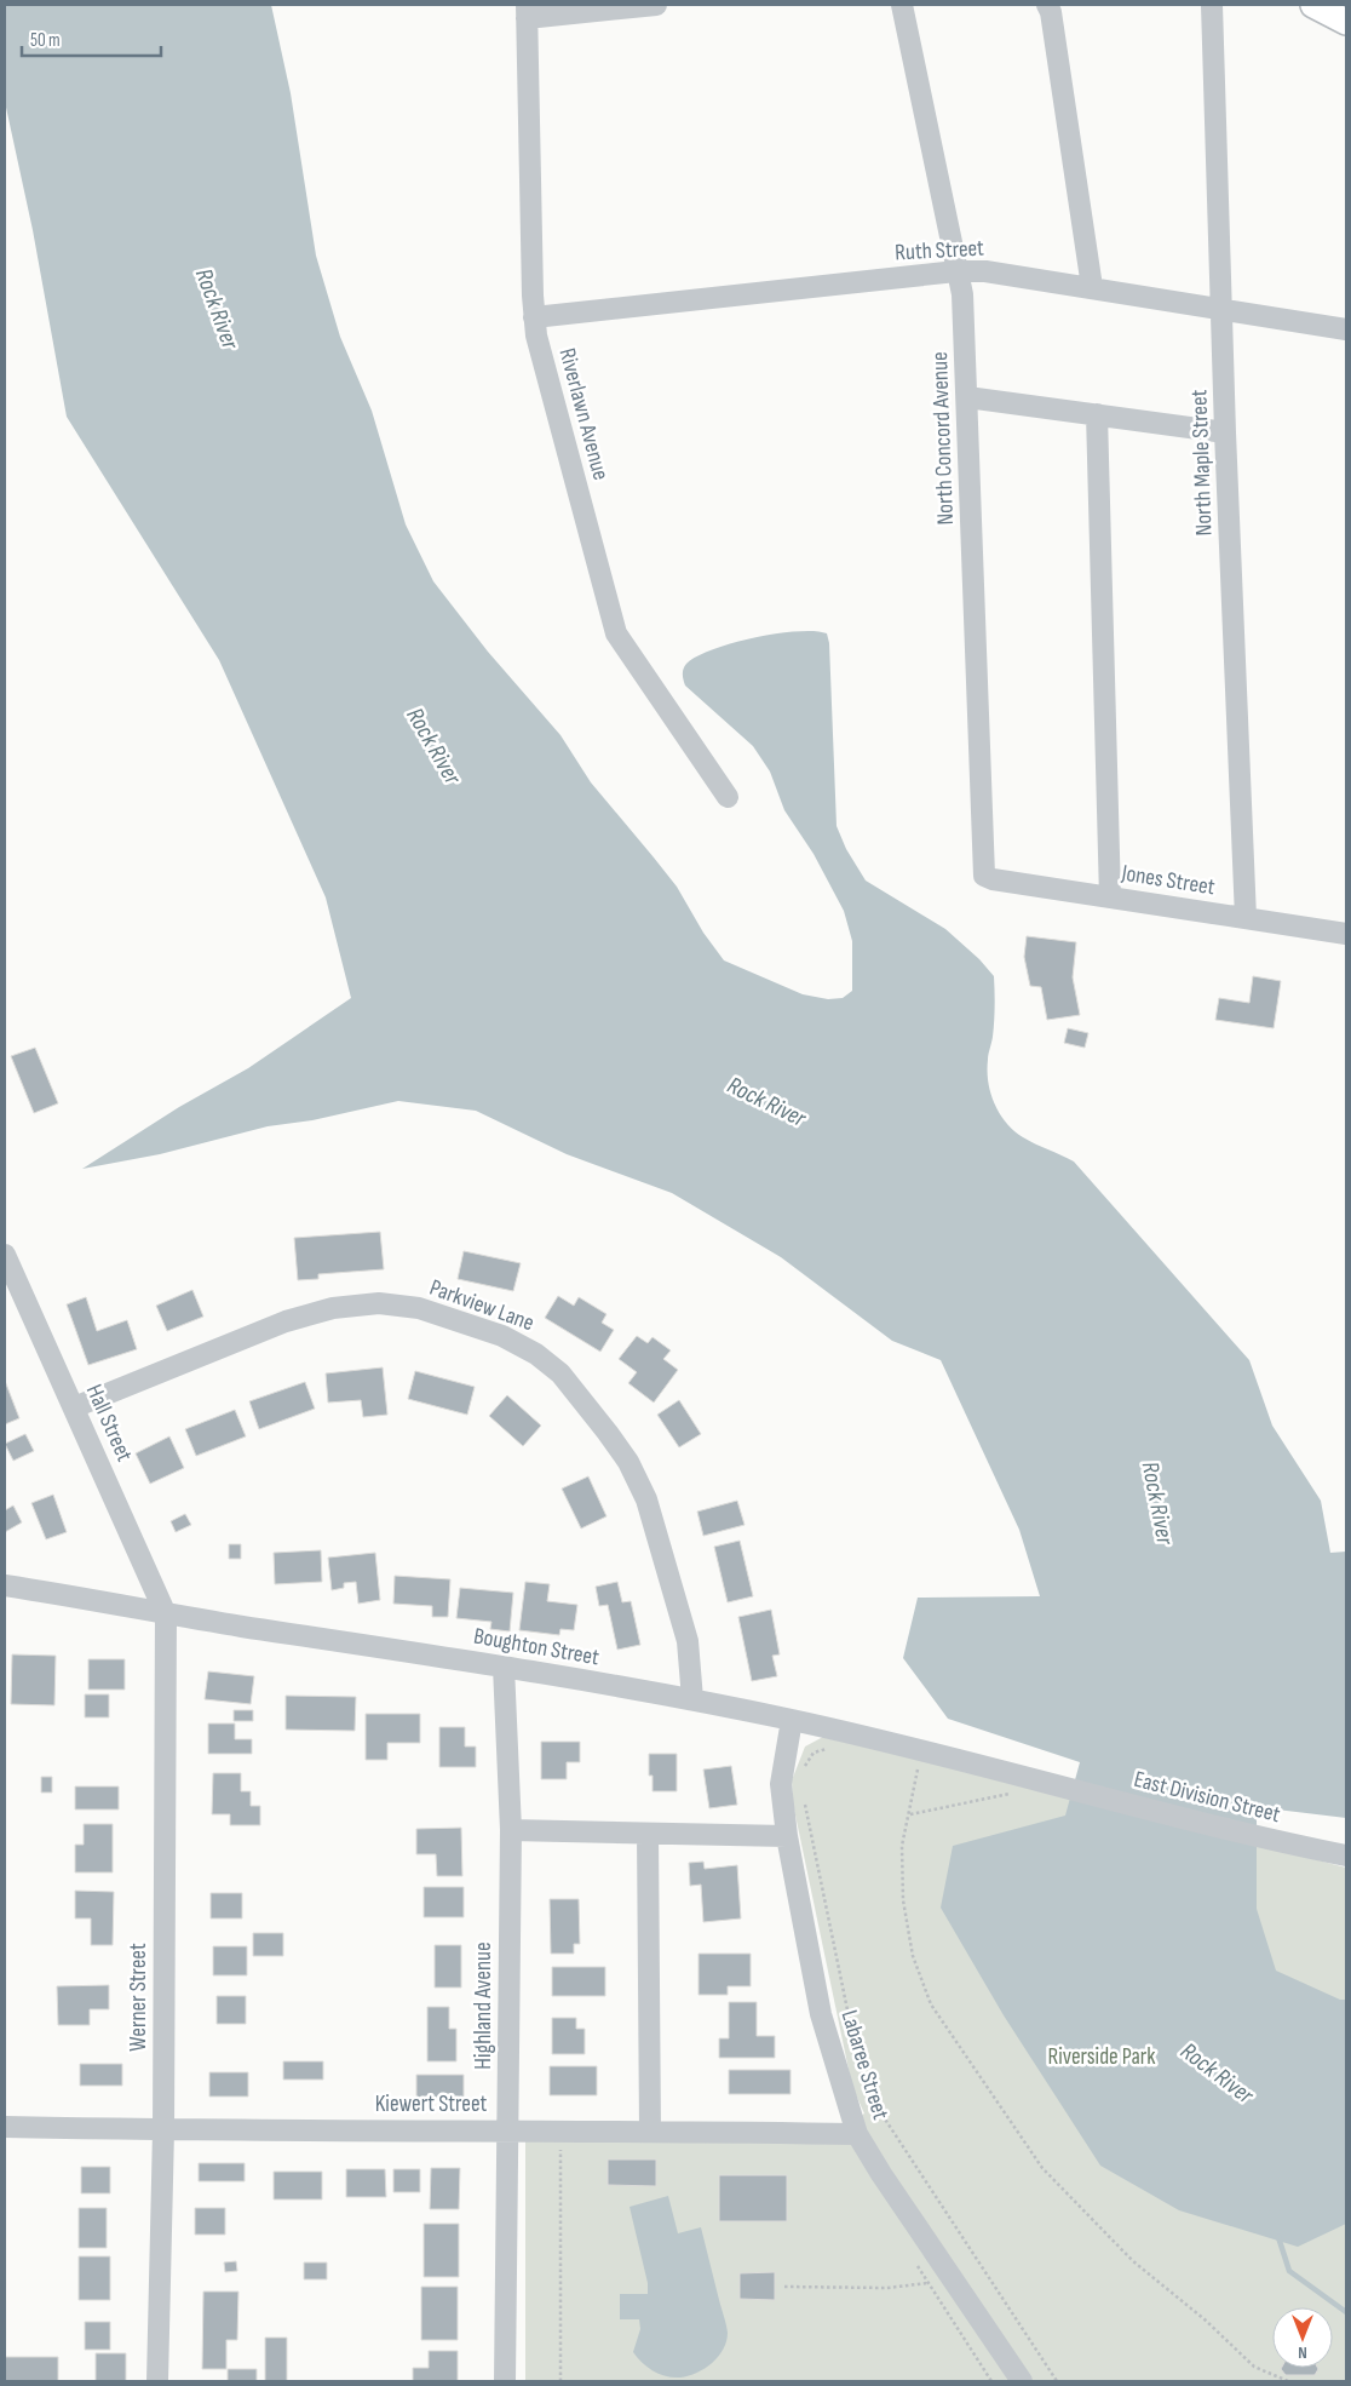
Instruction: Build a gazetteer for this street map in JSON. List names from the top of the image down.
{
  "streets": {
    "street": [
      "Ruth Street",
      "Riverlawn Avenue",
      "North Concord Avenue",
      "North Maple Street",
      "Jones Street",
      "Parkview Lane",
      "Hall Street",
      "Boughton Street",
      "East Division Street",
      "Werner Street",
      "Highland Avenue",
      "Labaree Street",
      "Kiewert Street"
    ]
  },
  "crossings": [
    ["Ruth Street", "Riverlawn Avenue"],
    ["Ruth Street", "North Concord Avenue"],
    ["Ruth Street", "North Maple Street"],
    ["North Concord Avenue", "Jones Street"],
    ["North Maple Street", "Jones Street"],
    ["Parkview Lane", "Hall Street"],
    ["Parkview Lane", "Boughton Street"],
    ["Hall Street", "Boughton Street"],
    ["Hall Street", "Werner Street"],
    ["Boughton Street", "East Division Street"],
    ["Boughton Street", "Werner Street"],
    ["Boughton Street", "Highland Avenue"],
    ["Boughton Street", "Labaree Street"],
    ["Werner Street", "Kiewert Street"],
    ["Highland Avenue", "Kiewert Street"],
    ["Labaree Street", "Kiewert Street"]
  ],
  "water": ["Rock River"],
  "parks": ["Riverside Park"],
  "scale_bar": "50 m",
  "north": "bottom"
}
